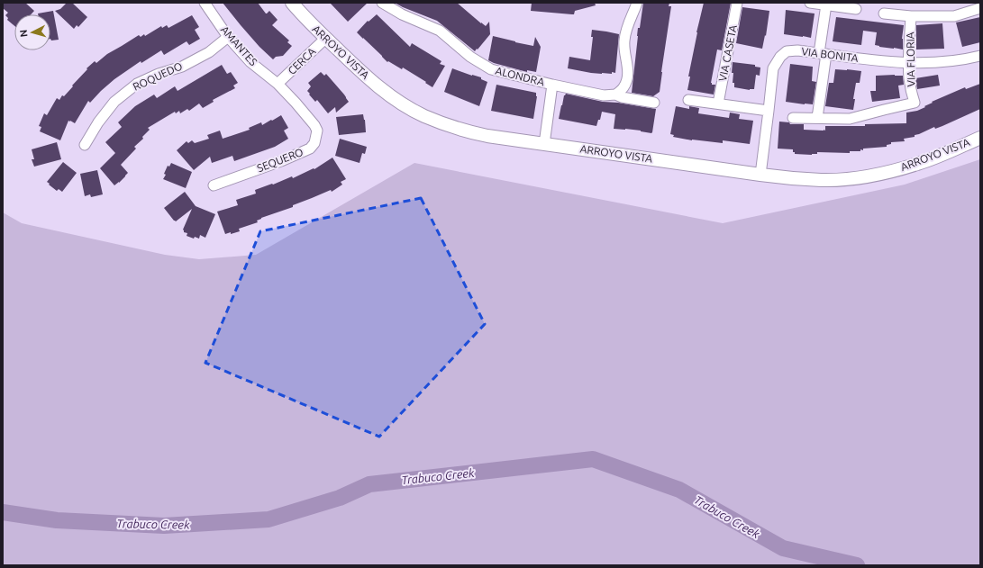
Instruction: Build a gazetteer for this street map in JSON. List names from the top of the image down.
{
  "streets": {
    "street": [
      "AMANTES",
      "ARROYO VISTA",
      "VIA CASETA",
      "VIA BONITA",
      "VIA FLORIA",
      "CERCA",
      "ROQUEDO",
      "ALONDRA",
      "SEQUERO"
    ]
  },
  "crossings": [
    ["AMANTES", "CERCA"],
    ["AMANTES", "ROQUEDO"],
    ["AMANTES", "SEQUERO"],
    ["ARROYO VISTA", "VIA BONITA"],
    ["ARROYO VISTA", "CERCA"],
    ["VIA BONITA", "VIA FLORIA"],
    ["CERCA", "SEQUERO"]
  ],
  "water": ["Trabuco Creek"],
  "north": "left"
}
